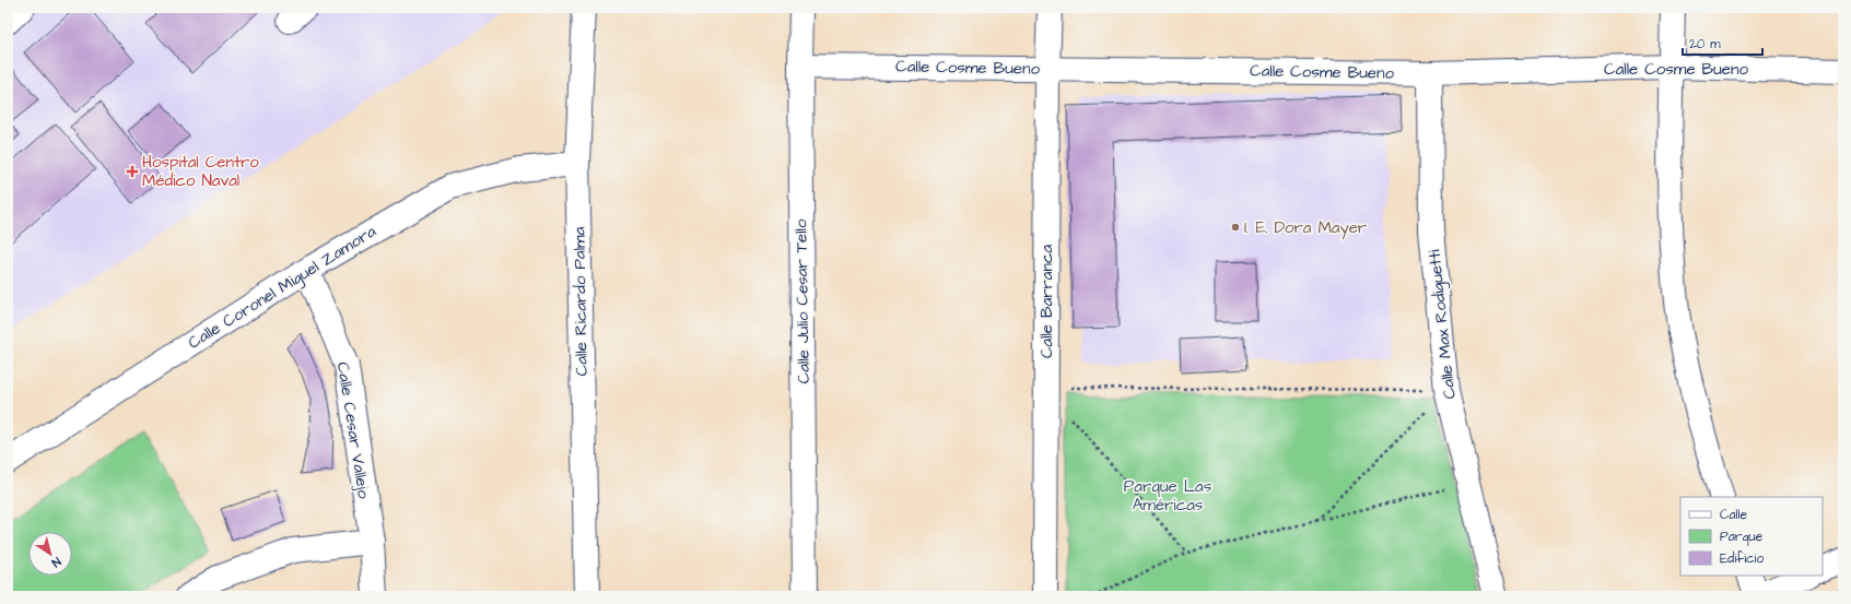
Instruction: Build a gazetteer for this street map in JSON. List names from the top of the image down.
{
  "streets": {
    "street": [
      "Calle Cosme Bueno",
      "Calle Coronel Miguel Zamora",
      "Calle Ricardo Palma",
      "Calle Julio Cesar Tello",
      "Calle Barranca",
      "Calle Max Rodiguetti",
      "Calle Cesar Vallejo"
    ]
  },
  "crossings": [
    ["Calle Cosme Bueno", "Calle Julio Cesar Tello"],
    ["Calle Cosme Bueno", "Calle Barranca"],
    ["Calle Cosme Bueno", "Calle Max Rodiguetti"],
    ["Calle Coronel Miguel Zamora", "Calle Ricardo Palma"],
    ["Calle Coronel Miguel Zamora", "Calle Cesar Vallejo"]
  ],
  "parks": ["Parque Las Américas"],
  "places": {
    "health": ["Hospital Centro Médico Naval"],
    "other": ["I. E. Dora Mayer"]
  },
  "legend": ["Calle", "Parque", "Edificio"],
  "scale_bar": "20 m",
  "north": "bottom right"
}
